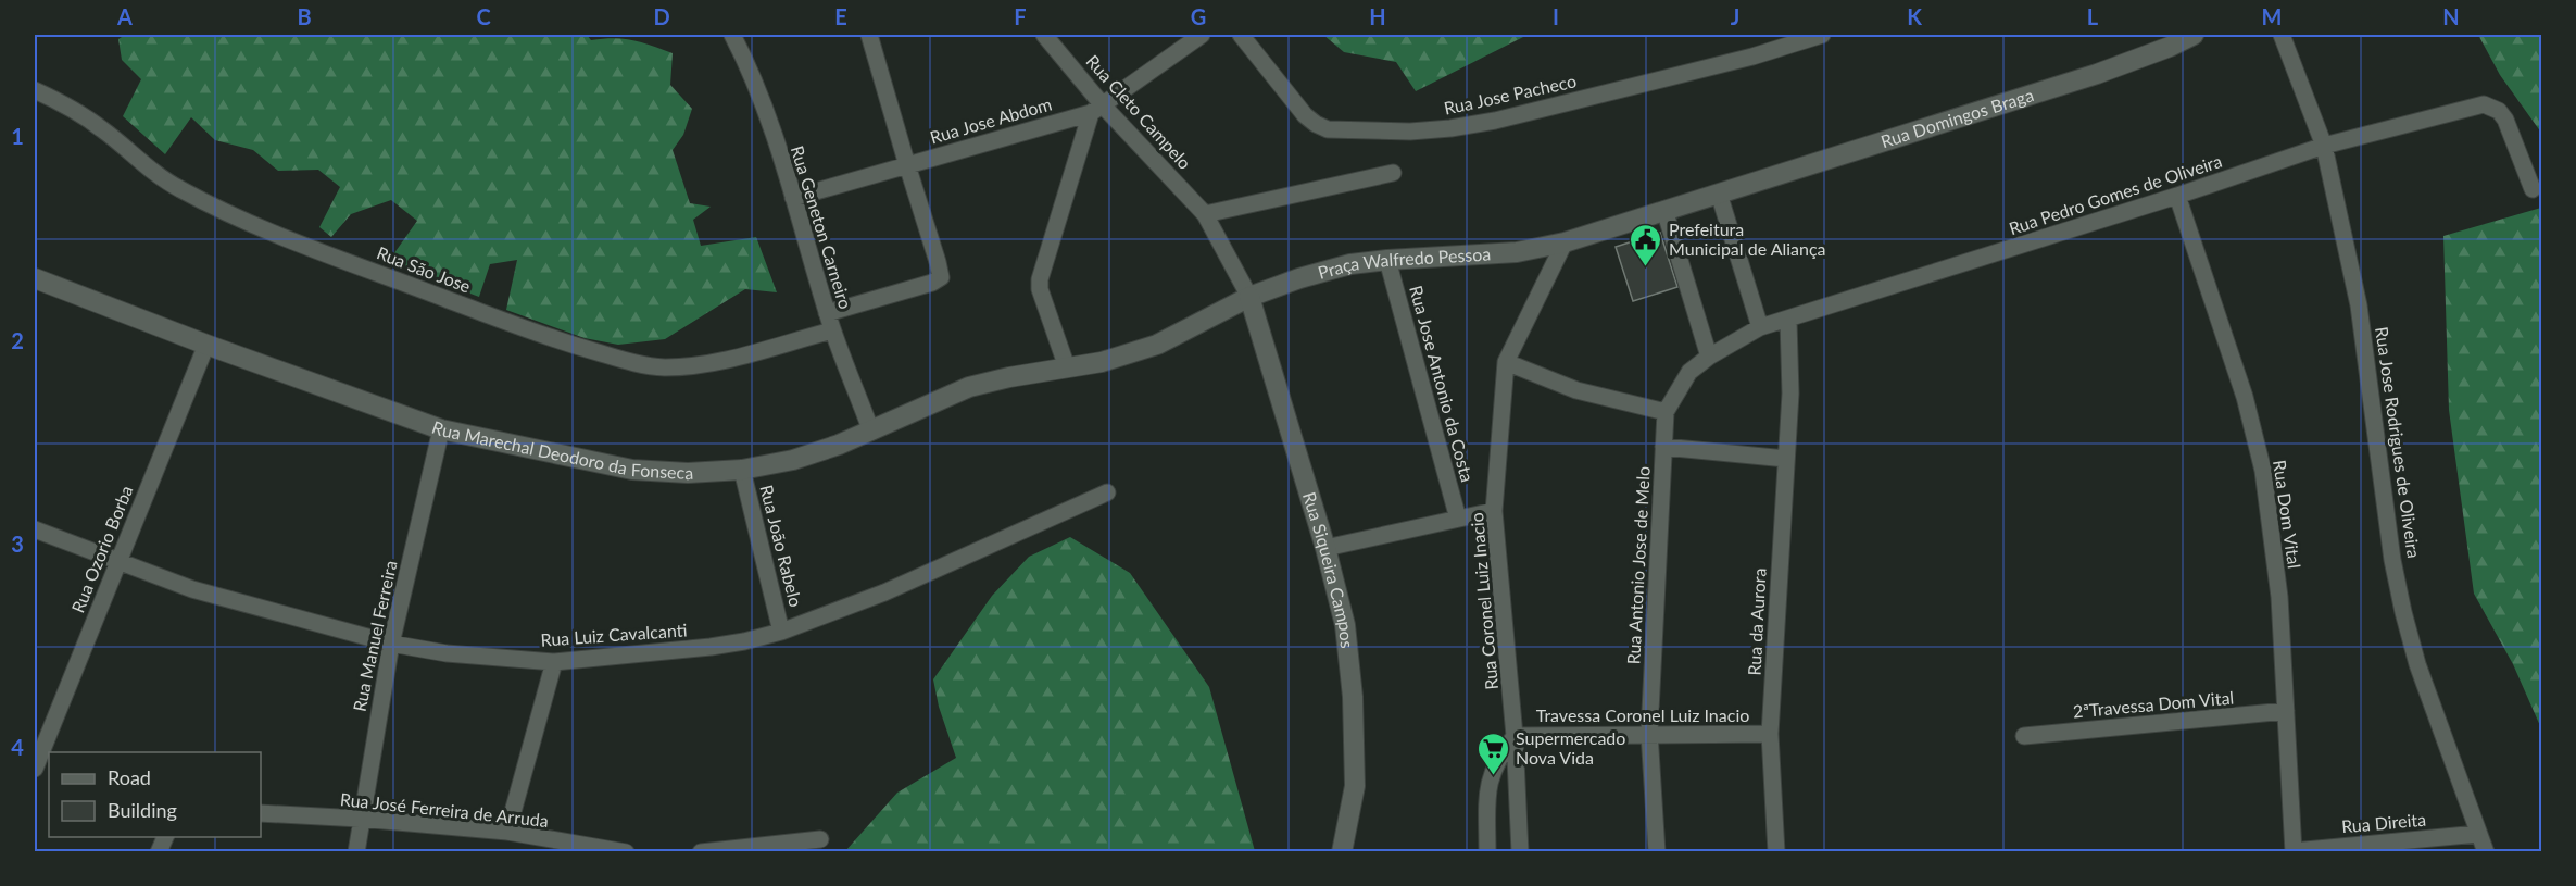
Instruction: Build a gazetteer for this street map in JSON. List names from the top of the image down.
{
  "streets": {
    "main road": [
      "Rua Domingos Braga",
      "Praça Walfredo Pessoa",
      "Rua Marechal Deodoro da Fonseca",
      "Rua Siqueira Campos"
    ],
    "street": [
      "Rua Jose Pacheco",
      "Rua Cleto Campelo",
      "Rua Jose Abdom",
      "Rua Pedro Gomes de Oliveira",
      "Rua Geneton Carneiro",
      "Rua São Jose",
      "Rua Jose Antonio da Costa",
      "Rua Jose Rodrigues de Oliveira",
      "Rua Dom Vital",
      "Rua João Rabelo",
      "Rua Ozorio Borba",
      "Rua Antonio Jose de Melo",
      "Rua Coronel Luiz Inacio",
      "Rua da Aurora",
      "Rua Luiz Cavalcanti",
      "Rua Manuel Ferreira",
      "2ªTravessa Dom Vital",
      "Travessa Coronel Luiz Inacio",
      "Rua José Ferreira de Arruda",
      "Rua Direita"
    ]
  },
  "crossings": [
    ["Rua Cleto Campelo", "Rua Jose Abdom"],
    ["Rua Cleto Campelo", "Praça Walfredo Pessoa"],
    ["Rua Cleto Campelo", "Rua Siqueira Campos"],
    ["Rua Domingos Braga", "Praça Walfredo Pessoa"],
    ["Rua Jose Abdom", "Rua Geneton Carneiro"],
    ["Rua Pedro Gomes de Oliveira", "Rua Jose Rodrigues de Oliveira"],
    ["Rua Pedro Gomes de Oliveira", "Rua Dom Vital"],
    ["Rua Pedro Gomes de Oliveira", "Rua Antonio Jose de Melo"],
    ["Rua Pedro Gomes de Oliveira", "Rua da Aurora"],
    ["Rua Geneton Carneiro", "Rua São Jose"],
    ["Rua Geneton Carneiro", "Rua Marechal Deodoro da Fonseca"],
    ["Praça Walfredo Pessoa", "Rua Jose Antonio da Costa"],
    ["Praça Walfredo Pessoa", "Rua Marechal Deodoro da Fonseca"],
    ["Praça Walfredo Pessoa", "Rua Siqueira Campos"],
    ["Praça Walfredo Pessoa", "Rua Coronel Luiz Inacio"],
    ["Rua Jose Rodrigues de Oliveira", "Rua Direita"],
    ["Rua Marechal Deodoro da Fonseca", "Rua João Rabelo"],
    ["Rua Marechal Deodoro da Fonseca", "Rua Ozorio Borba"],
    ["Rua Marechal Deodoro da Fonseca", "Rua Manuel Ferreira"],
    ["Rua Dom Vital", "2ªTravessa Dom Vital"],
    ["Rua Dom Vital", "Rua Direita"],
    ["Rua João Rabelo", "Rua Luiz Cavalcanti"],
    ["Rua Ozorio Borba", "Rua Luiz Cavalcanti"],
    ["Rua Antonio Jose de Melo", "Travessa Coronel Luiz Inacio"],
    ["Rua Coronel Luiz Inacio", "Travessa Coronel Luiz Inacio"],
    ["Rua da Aurora", "Travessa Coronel Luiz Inacio"],
    ["Rua Luiz Cavalcanti", "Rua Manuel Ferreira"],
    ["Rua Manuel Ferreira", "Rua José Ferreira de Arruda"]
  ],
  "places": {
    "public building": ["Prefeitura Municipal de Aliança"],
    "supermarket": ["Supermercado Nova Vida"]
  },
  "legend": ["Road", "Building"],
  "grid": {
    "columns": [
      "A",
      "B",
      "C",
      "D",
      "E",
      "F",
      "G",
      "H",
      "I",
      "J",
      "K",
      "L",
      "M",
      "N"
    ],
    "rows": [
      "1",
      "2",
      "3",
      "4"
    ]
  }
}
